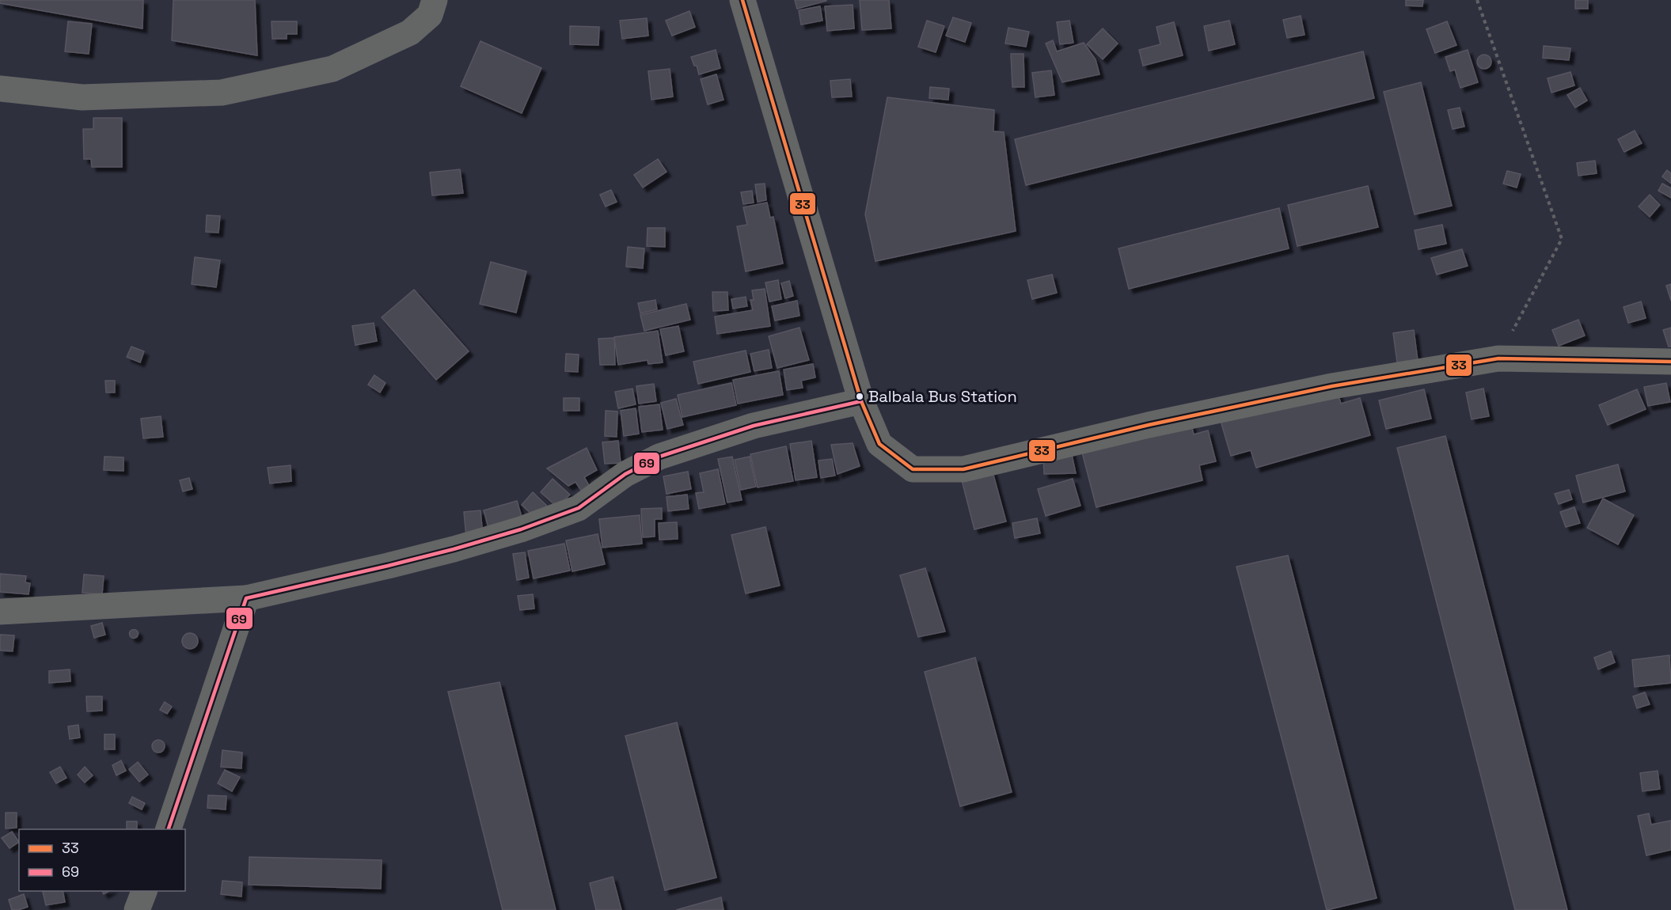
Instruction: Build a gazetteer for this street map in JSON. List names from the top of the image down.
{
  "places": ["Balbala Bus Station"],
  "lines": ["transit line 33", "transit line 69"],
  "legend": ["33", "69"]
}
